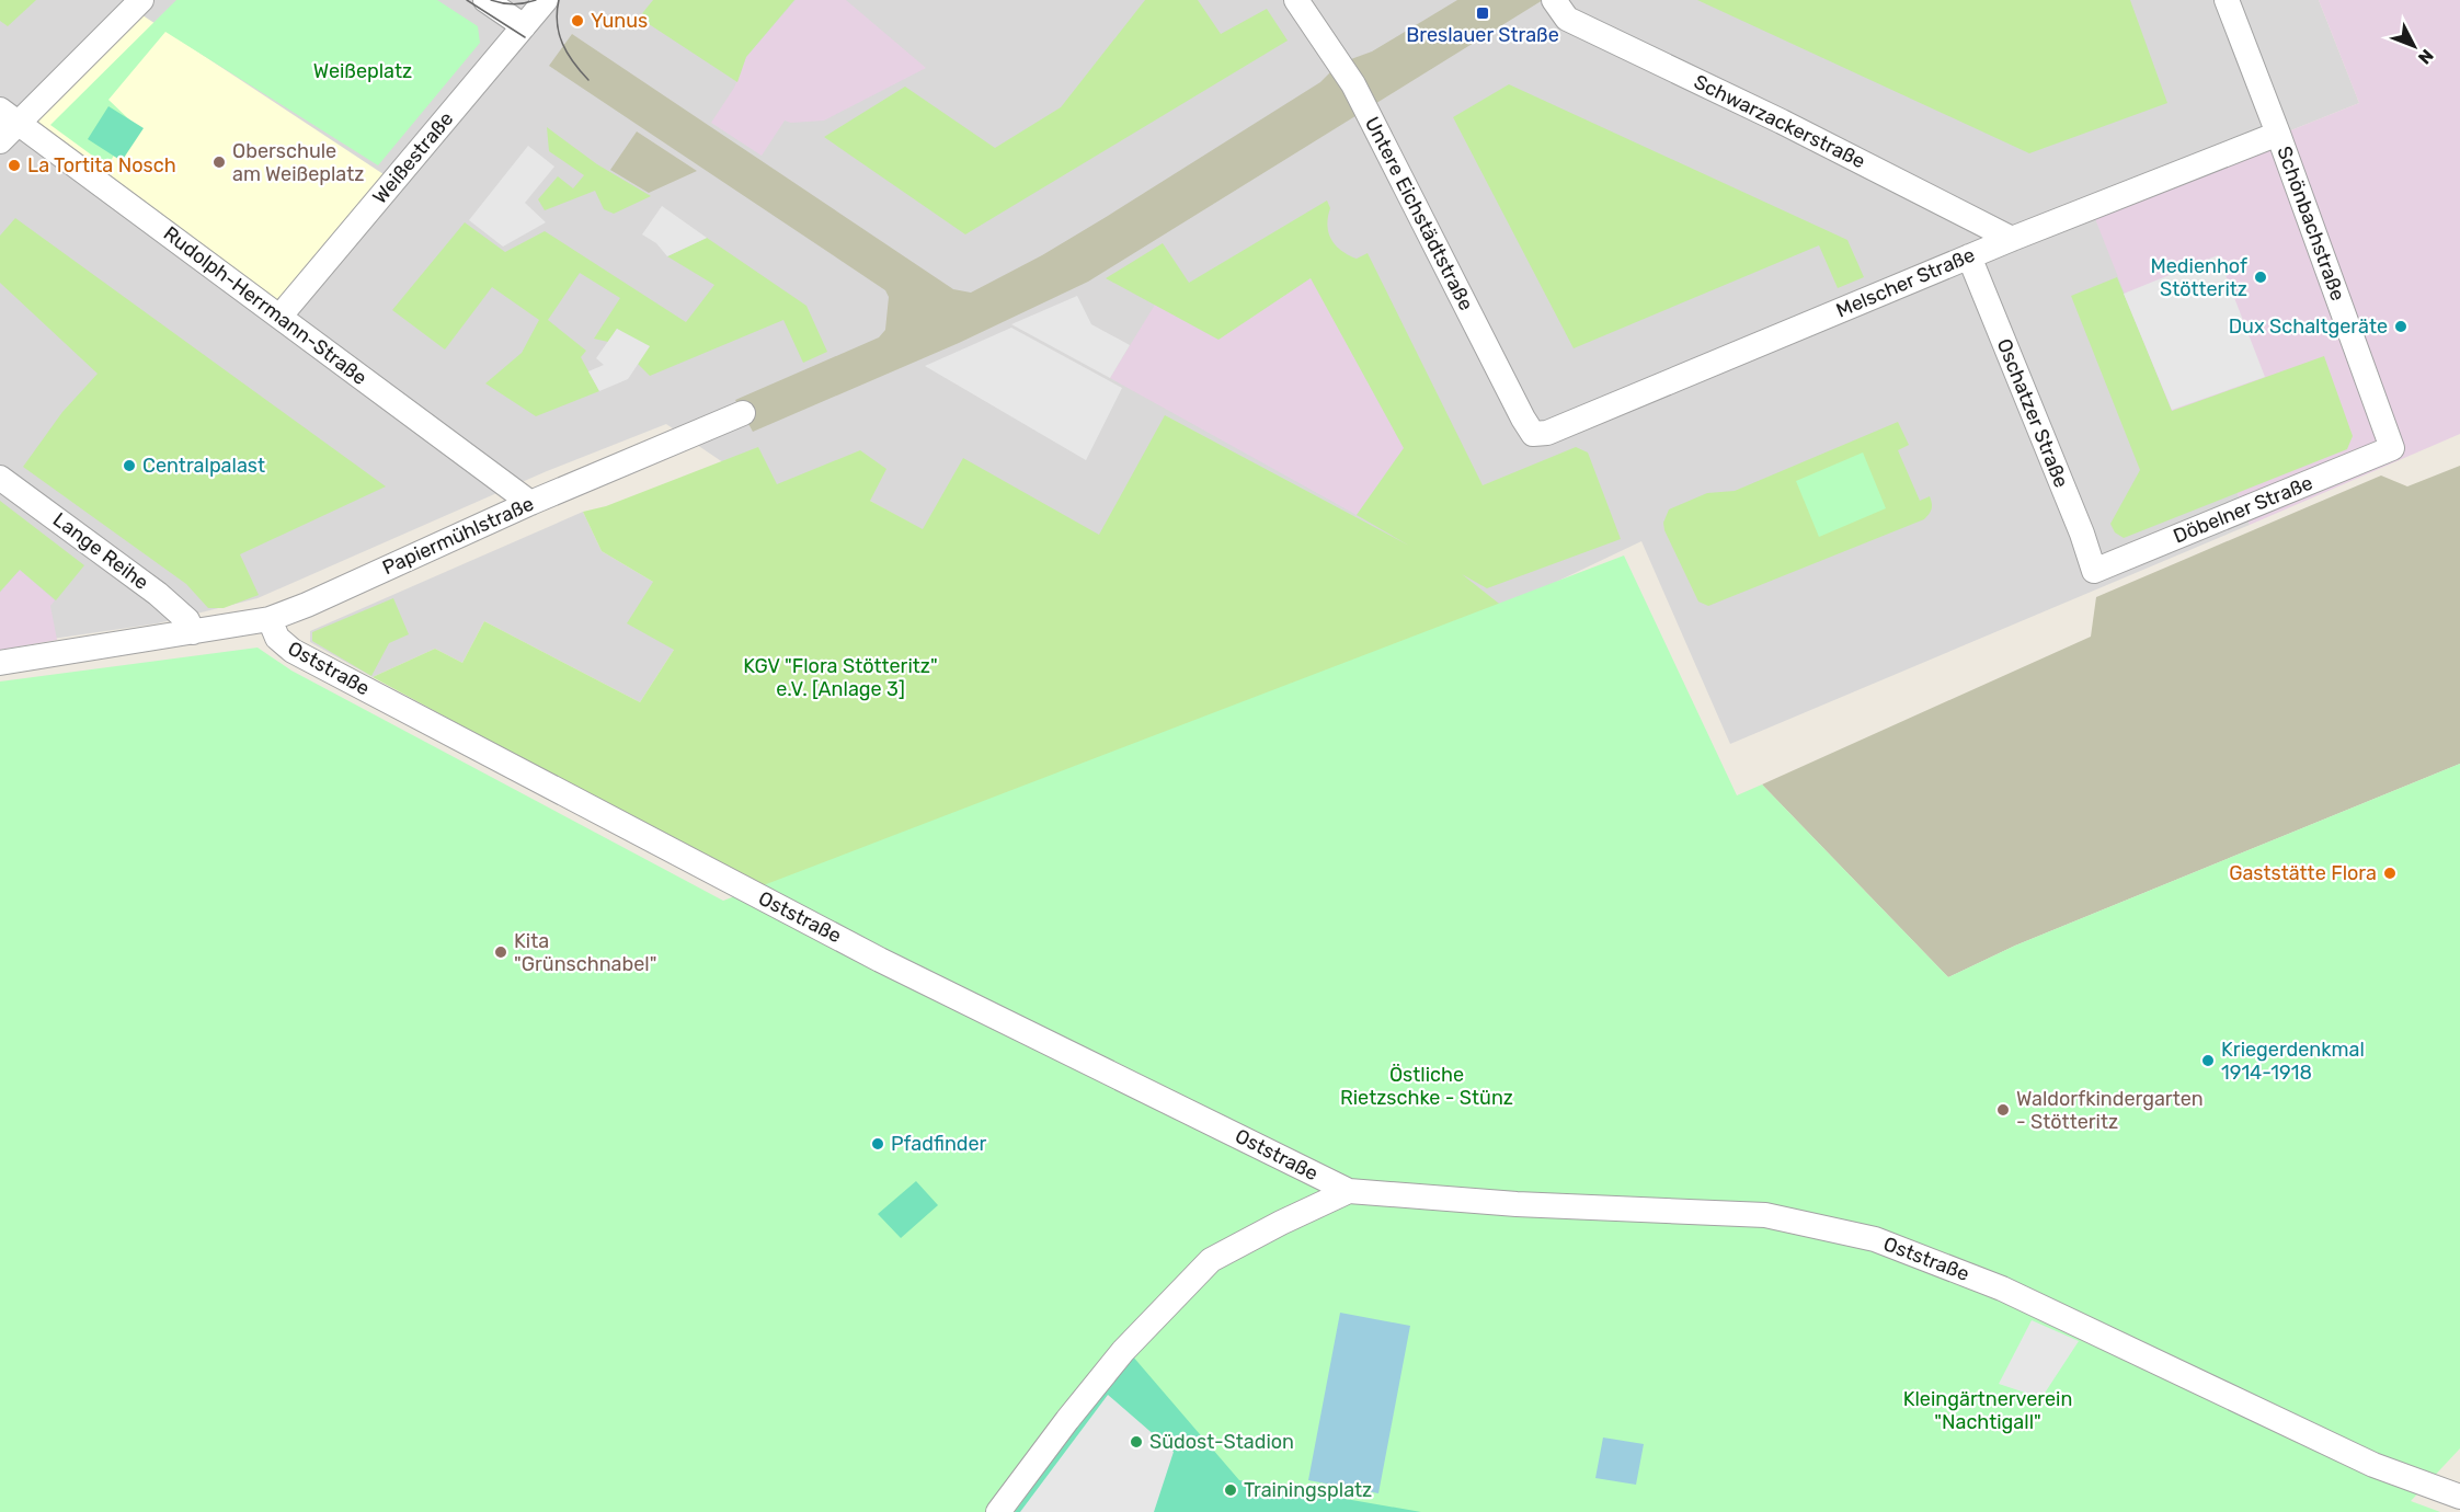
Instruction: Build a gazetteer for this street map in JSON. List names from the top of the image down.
{
  "streets": {
    "street": [
      "Schwarzackerstraße",
      "Weißestraße",
      "Untere Eichstädtstraße",
      "Schönbachstraße",
      "Melscher Straße",
      "Rudolph-Herrmann-Straße",
      "Oschatzer Straße",
      "Döbelner Straße",
      "Papiermühlstraße",
      "Lange Reihe",
      "Oststraße"
    ]
  },
  "crossings": [
    ["Schwarzackerstraße", "Melscher Straße"],
    ["Weißestraße", "Rudolph-Herrmann-Straße"],
    ["Untere Eichstädtstraße", "Melscher Straße"],
    ["Schönbachstraße", "Melscher Straße"],
    ["Schönbachstraße", "Döbelner Straße"],
    ["Melscher Straße", "Oschatzer Straße"],
    ["Rudolph-Herrmann-Straße", "Papiermühlstraße"],
    ["Oschatzer Straße", "Döbelner Straße"],
    ["Papiermühlstraße", "Lange Reihe"],
    ["Papiermühlstraße", "Oststraße"]
  ],
  "parks": [
    "Weißeplatz",
    "KGV \"Flora Stötteritz\" e.V. [Anlage 3]",
    "Östliche Rietzschke - Stünz",
    "Kleingärtnerverein \"Nachtigall\""
  ],
  "places": {
    "transit": ["Breslauer Straße"],
    "other": [
      "Yunus",
      "Oberschule am Weißeplatz",
      "La Tortita Nosch",
      "Medienhof Stötteritz",
      "Dux Schaltgeräte",
      "Centralpalast",
      "Gaststätte Flora",
      "Kita \"Grünschnabel\"",
      "Kriegerdenkmal 1914-1918",
      "Waldorfkindergarten - Stötteritz",
      "Pfadfinder",
      "Südost-Stadion",
      "Trainingsplatz"
    ]
  },
  "north": "bottom right"
}
